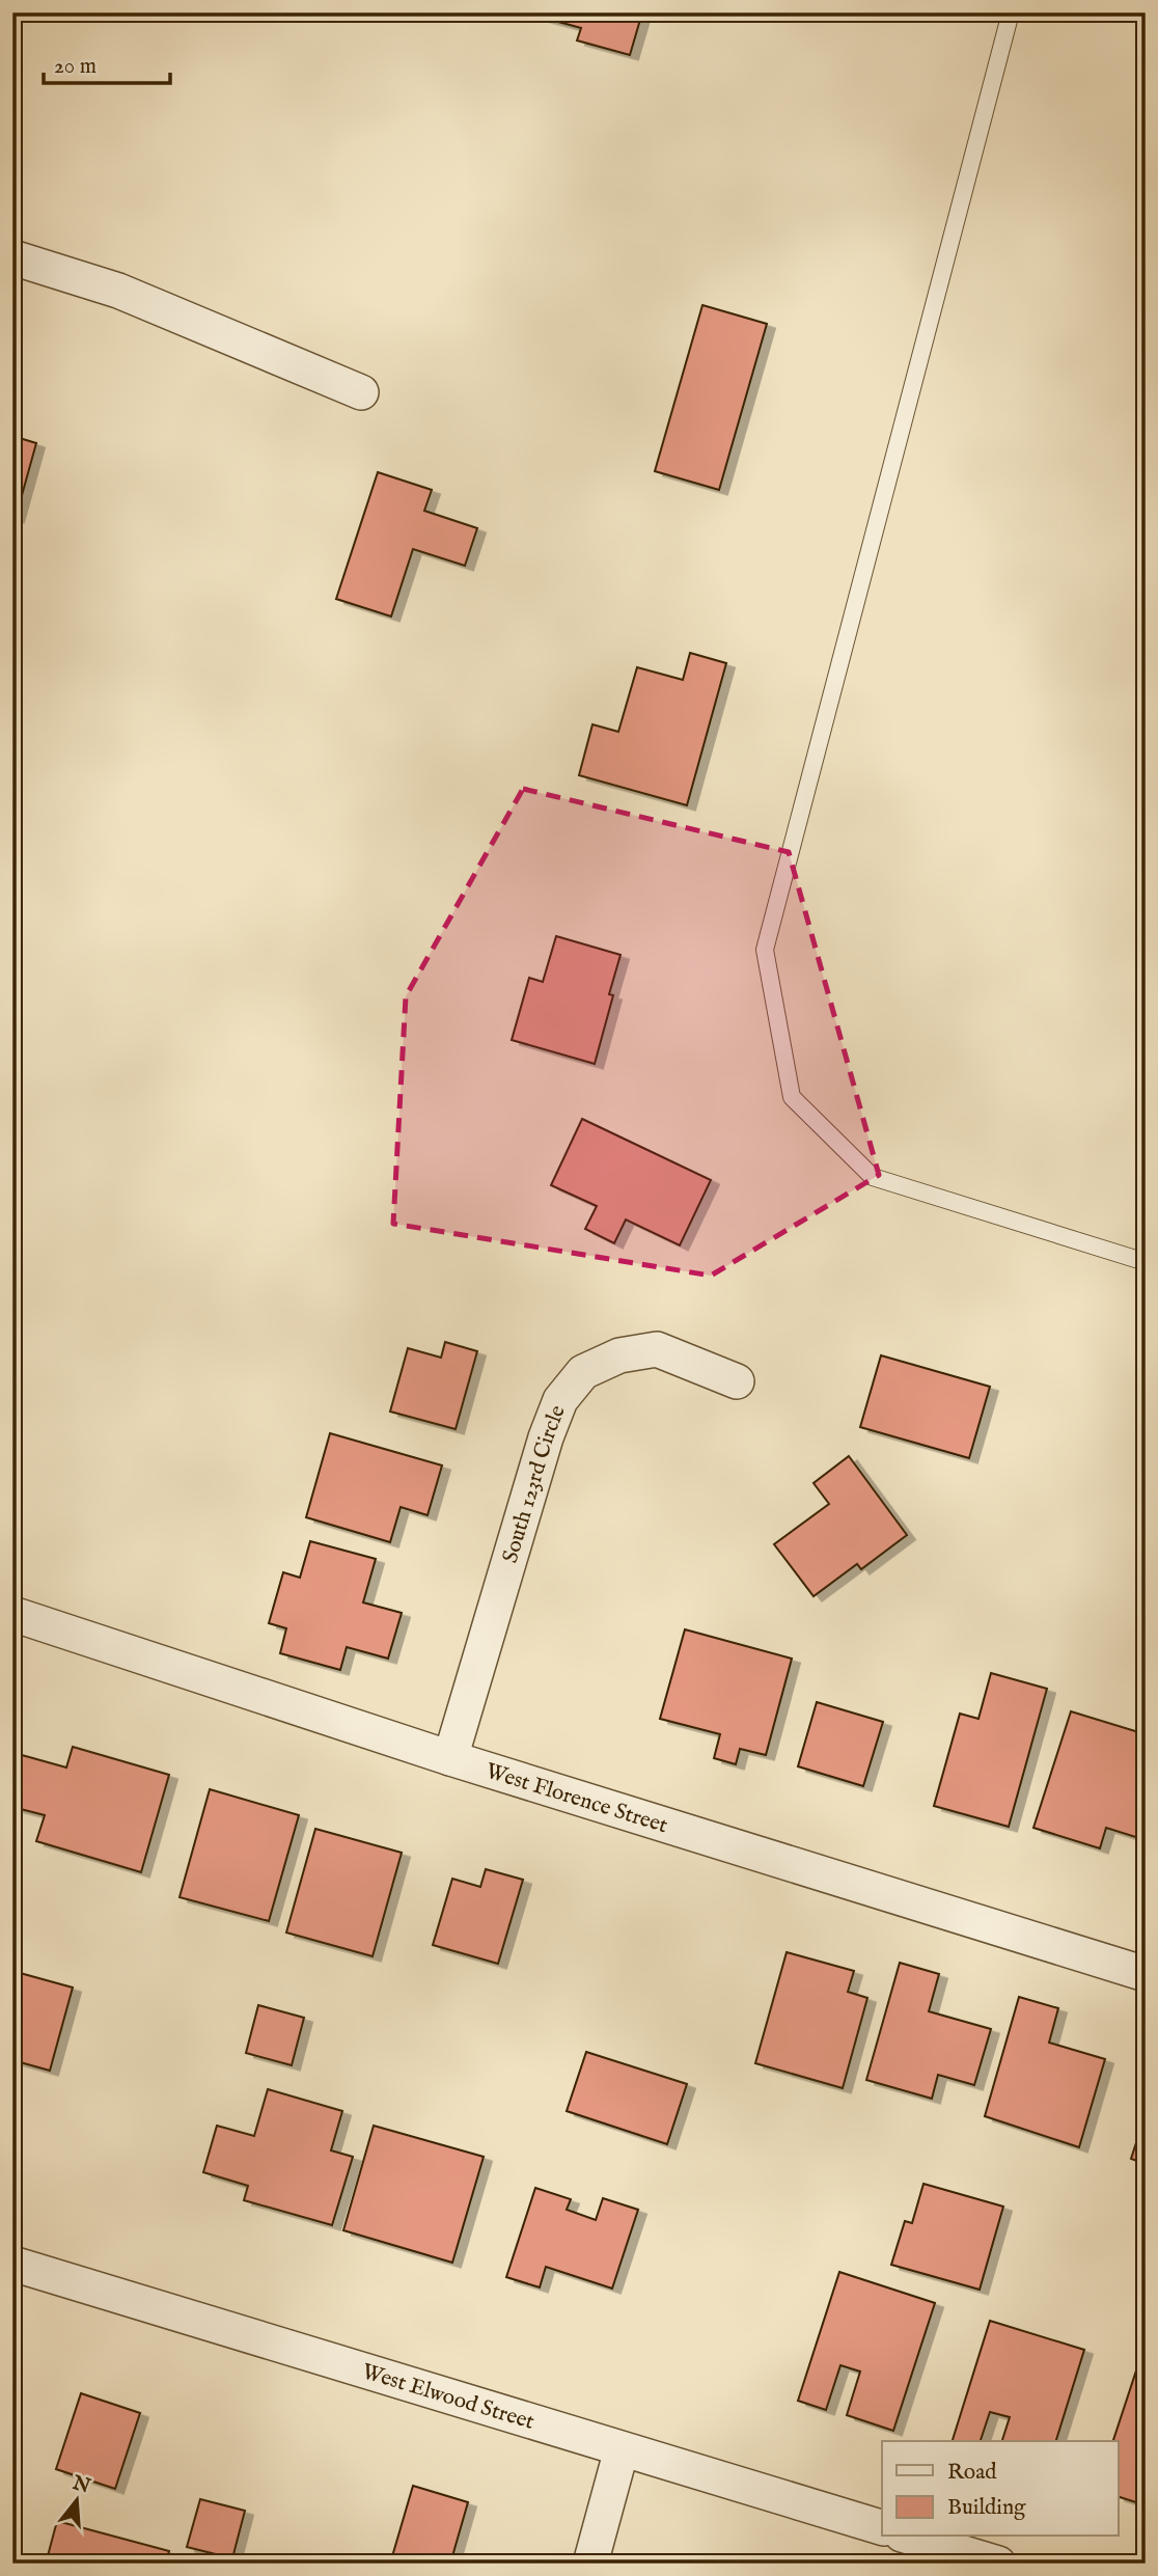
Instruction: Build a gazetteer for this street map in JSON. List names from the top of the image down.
{
  "streets": {
    "street": ["South 123rd Circle", "West Florence Street", "West Elwood Street"]
  },
  "crossings": [
    ["South 123rd Circle", "West Florence Street"]
  ],
  "legend": ["Road", "Building"],
  "scale_bar": "20 m",
  "north": "top"
}
